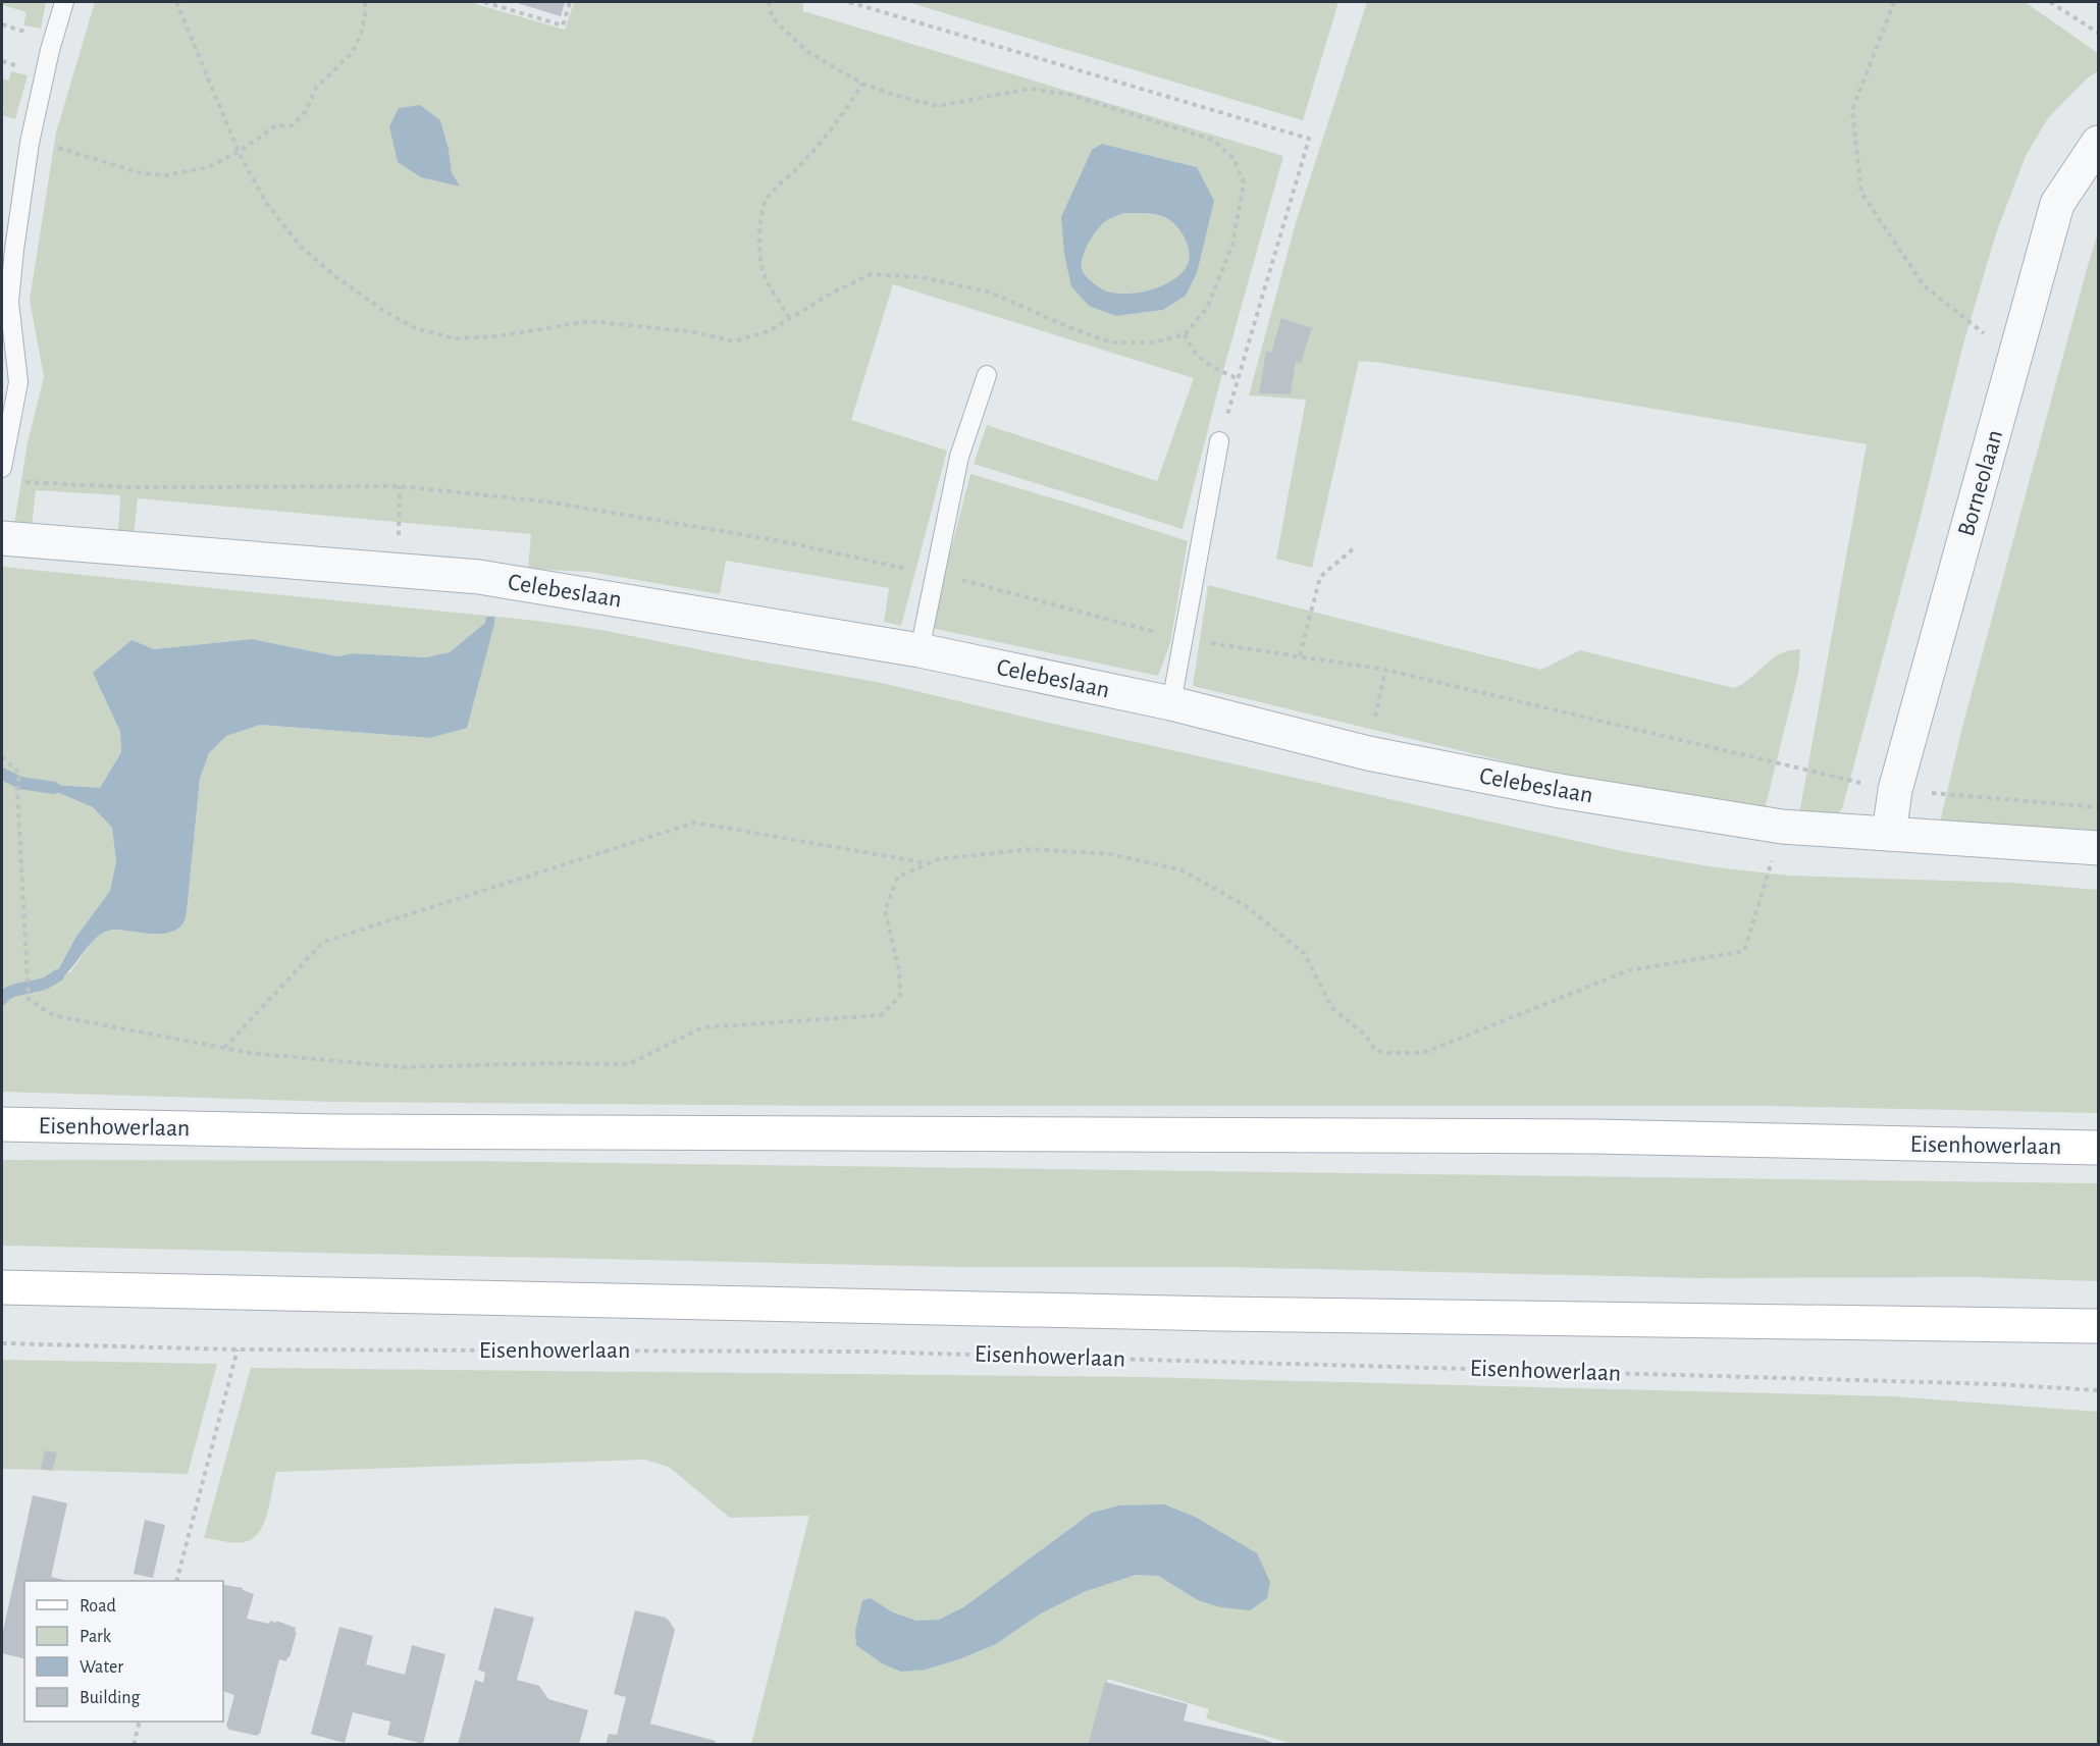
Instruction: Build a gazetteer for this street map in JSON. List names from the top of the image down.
{
  "streets": {
    "main road": ["Eisenhowerlaan"],
    "street": ["Borneolaan", "Celebeslaan"]
  },
  "crossings": [
    ["Borneolaan", "Celebeslaan"]
  ],
  "legend": [
    "Road",
    "Park",
    "Water",
    "Building"
  ]
}
